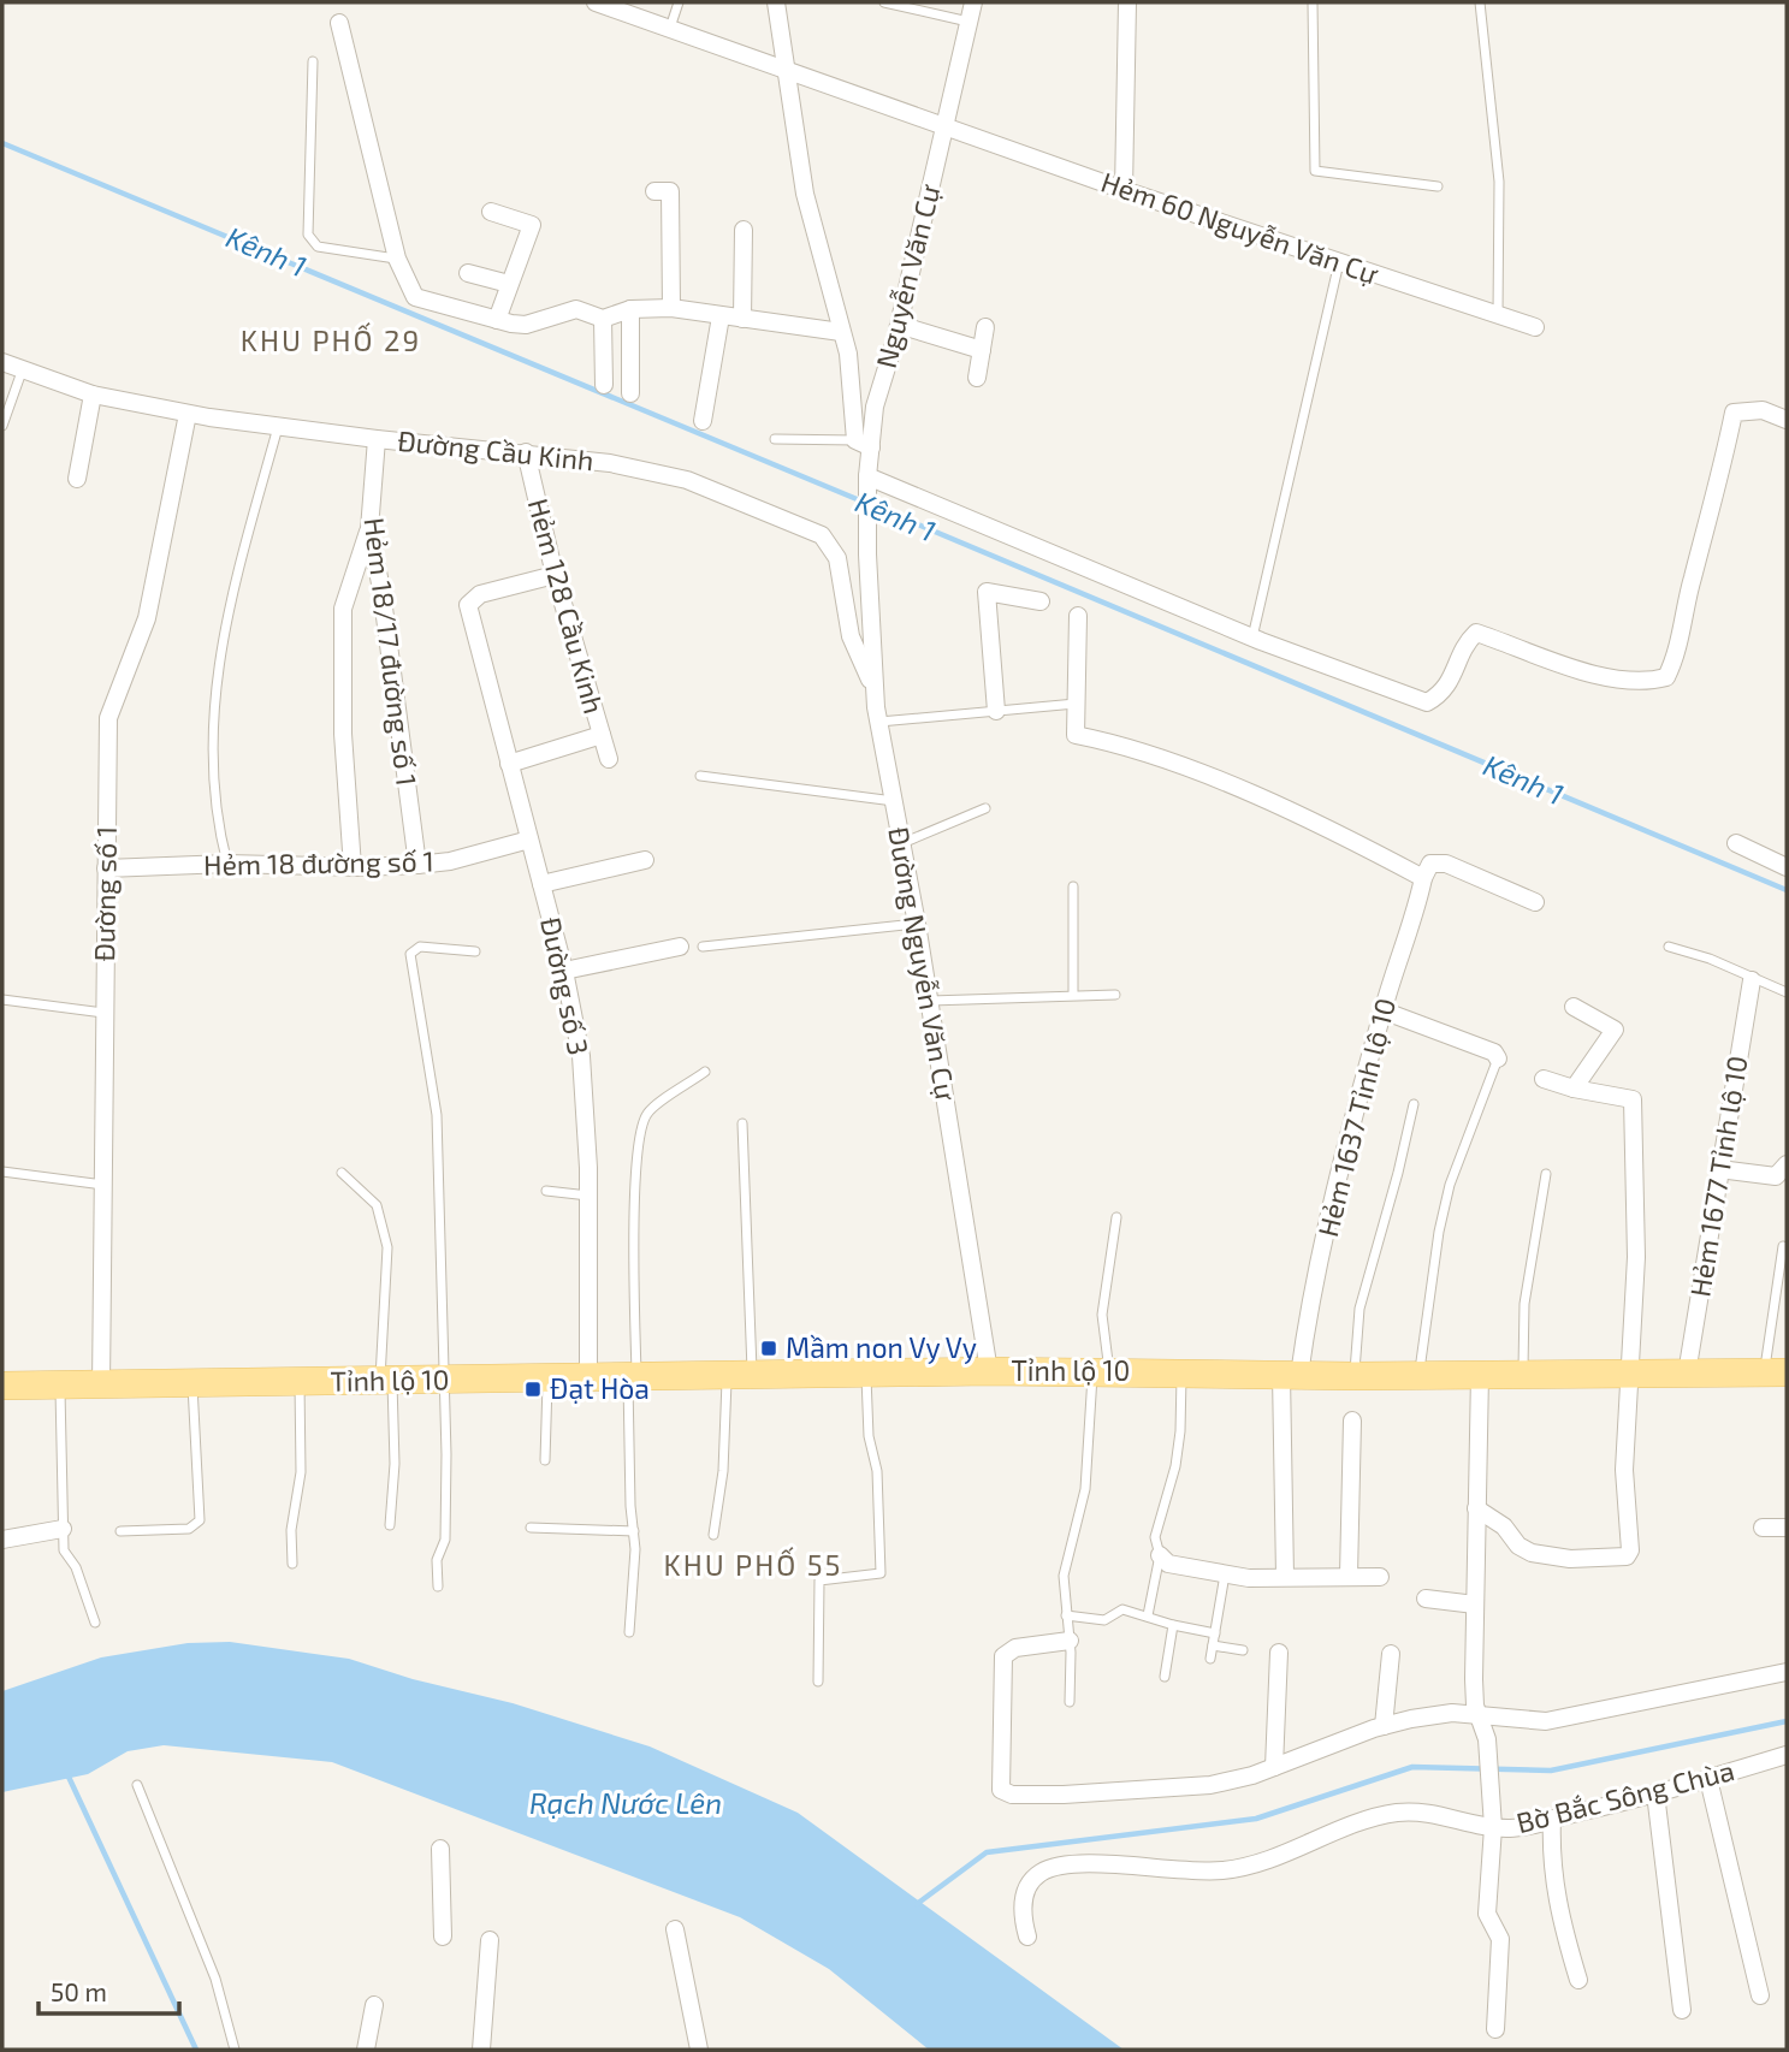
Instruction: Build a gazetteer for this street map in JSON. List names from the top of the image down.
{
  "streets": {
    "main road": ["Tỉnh lộ 10"],
    "street": [
      "Hẻm 60 Nguyễn Văn Cự",
      "Nguyễn Văn Cự",
      "Đường Cầu Kinh",
      "Hẻm 128 Cầu Kinh",
      "Hẻm 18/17 đường số 1",
      "Hẻm 18 đường số 1",
      "Đường số 1",
      "Đường Nguyễn Văn Cự",
      "Đường số 3",
      "Hẻm 1637 Tỉnh lộ 10",
      "Hẻm 1677 Tỉnh lộ 10",
      "Bờ Bắc Sông Chùa"
    ]
  },
  "crossings": [
    ["Hẻm 60 Nguyễn Văn Cự", "Nguyễn Văn Cự"],
    ["Nguyễn Văn Cự", "Đường Nguyễn Văn Cự"],
    ["Đường Cầu Kinh", "Hẻm 128 Cầu Kinh"],
    ["Đường Cầu Kinh", "Hẻm 18/17 đường số 1"],
    ["Đường Cầu Kinh", "Đường số 1"],
    ["Đường Cầu Kinh", "Đường Nguyễn Văn Cự"],
    ["Hẻm 128 Cầu Kinh", "Đường số 3"],
    ["Hẻm 18/17 đường số 1", "Hẻm 18 đường số 1"],
    ["Hẻm 18 đường số 1", "Đường số 1"],
    ["Hẻm 18 đường số 1", "Đường số 3"],
    ["Đường số 1", "Tỉnh lộ 10"],
    ["Đường Nguyễn Văn Cự", "Tỉnh lộ 10"],
    ["Đường số 3", "Tỉnh lộ 10"],
    ["Hẻm 1637 Tỉnh lộ 10", "Tỉnh lộ 10"],
    ["Hẻm 1677 Tỉnh lộ 10", "Tỉnh lộ 10"]
  ],
  "districts": ["KHU PHỐ 29", "KHU PHỐ 55"],
  "water": ["Kênh 1", "Rạch Nước Lên"],
  "places": {
    "transit": ["Mầm non Vy Vy", "Đạt Hòa"]
  },
  "scale_bar": "50 m"
}
